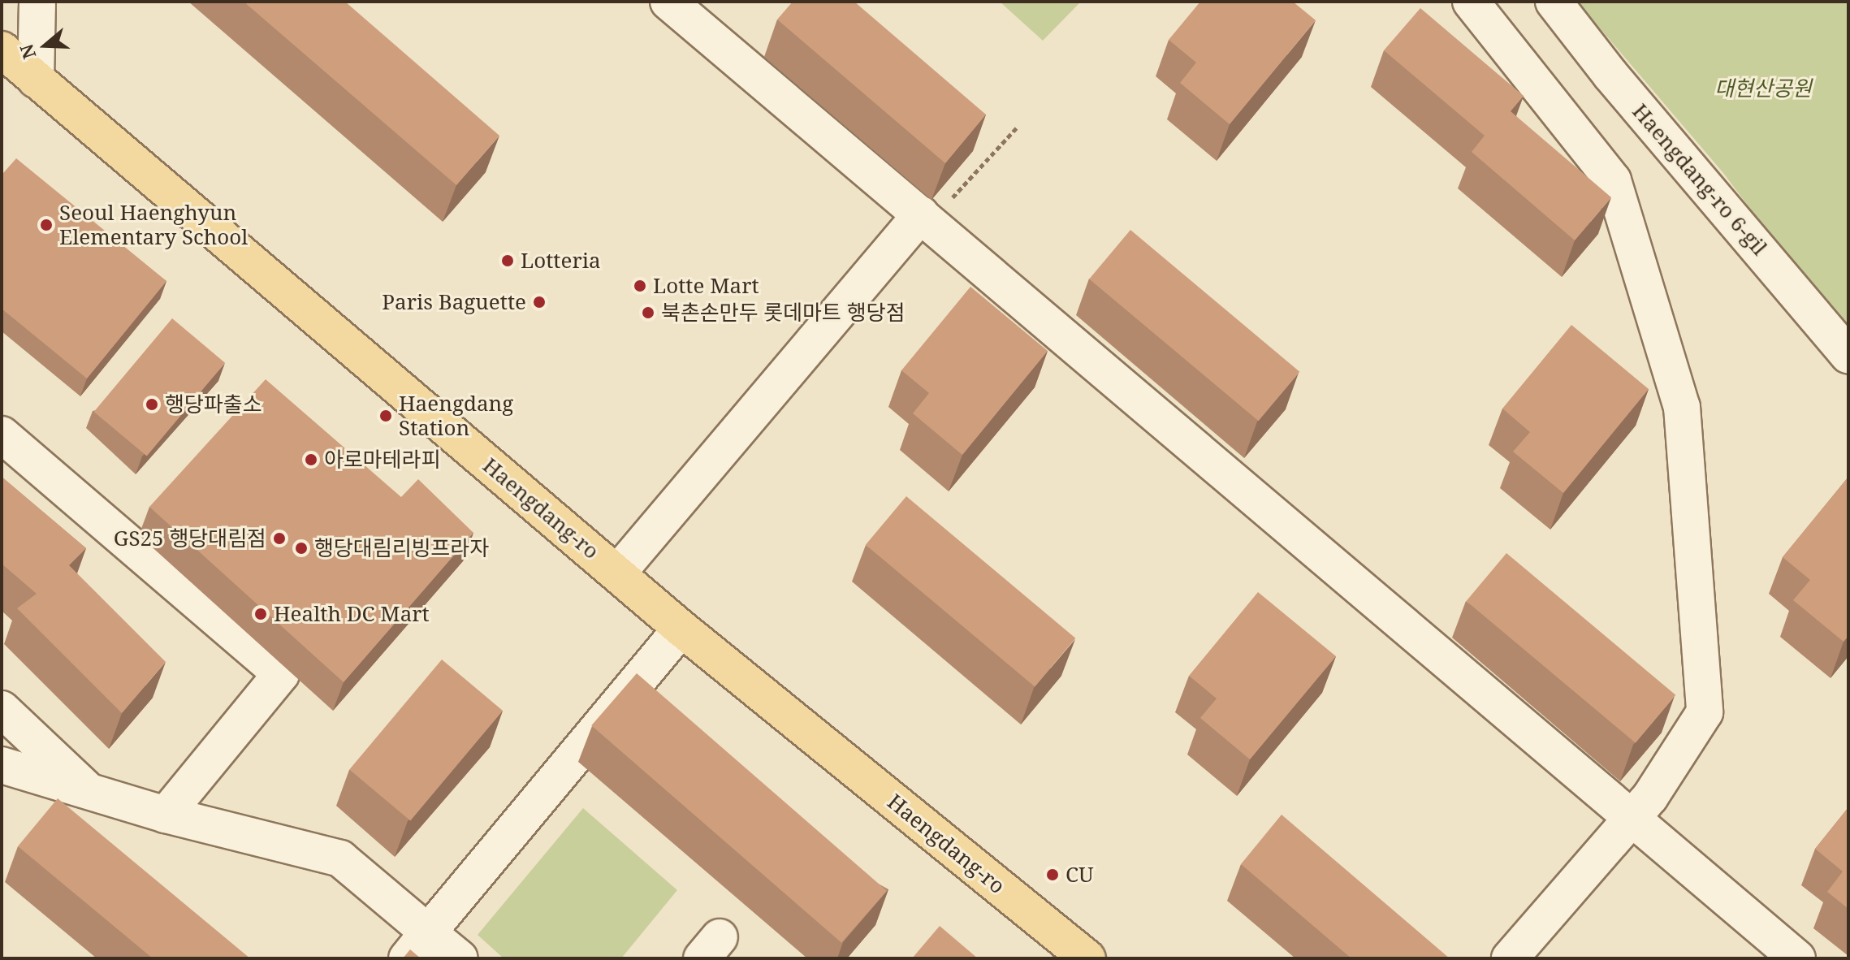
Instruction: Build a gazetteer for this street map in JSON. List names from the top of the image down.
{
  "streets": {
    "main road": ["Haengdang-ro"],
    "street": ["Haengdang-ro 6-gil"]
  },
  "parks": ["대현산공원"],
  "places": [
    "Seoul Haenghyun Elementary School",
    "Lotteria",
    "Lotte Mart",
    "Paris Baguette",
    "북촌손만두 롯데마트 행당점",
    "행당파출소",
    "Haengdang Station",
    "아로마테라피",
    "GS25 행당대림점",
    "행당대림리빙프라자",
    "Health DC Mart",
    "CU"
  ],
  "north": "left"
}
